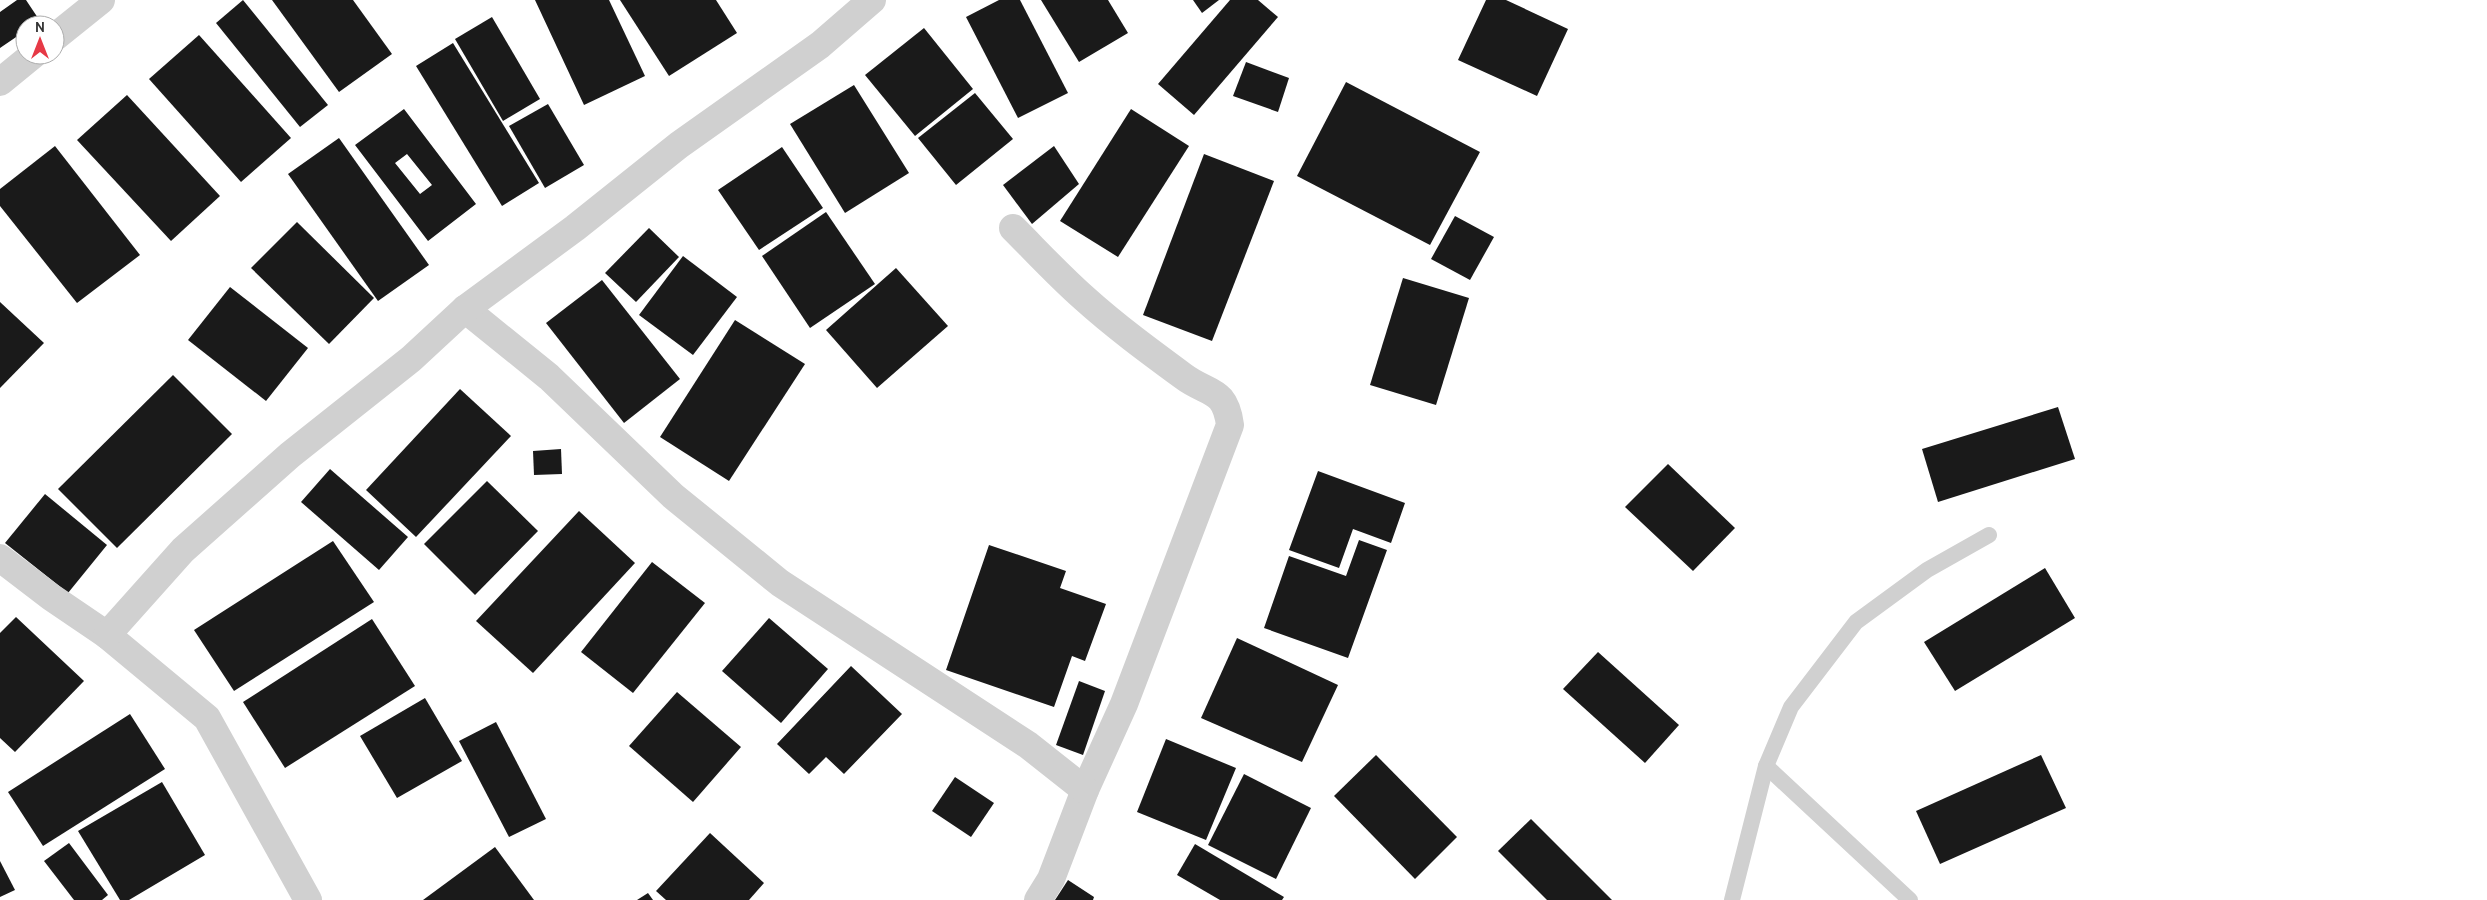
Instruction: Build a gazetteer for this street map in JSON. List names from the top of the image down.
{
  "north": "top"
}
